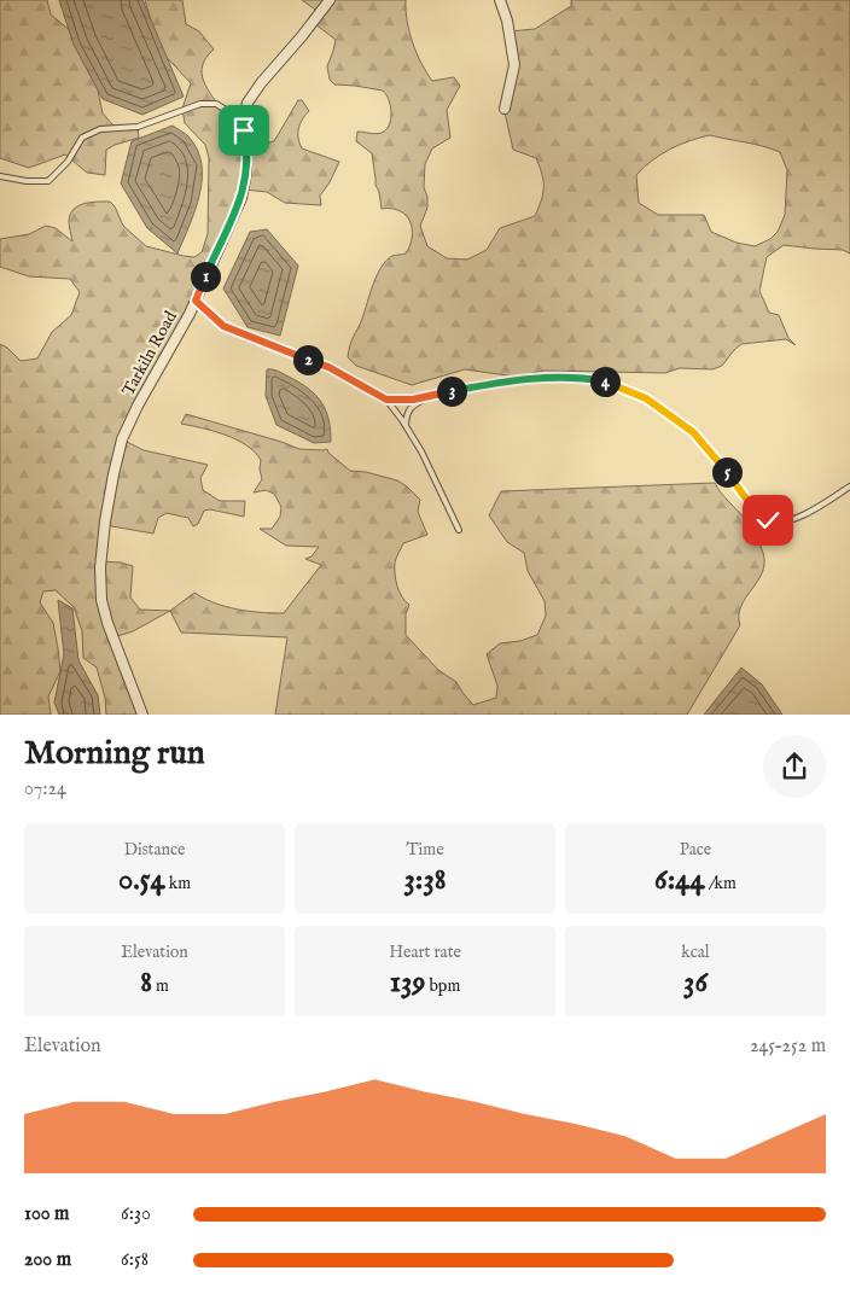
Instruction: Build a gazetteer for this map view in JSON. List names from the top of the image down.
{
  "streets": {
    "street": ["Tarkiln Road"]
  },
  "page": {
    "pins": [
      "1",
      "2",
      "4",
      "3",
      "5"
    ],
    "heading": ["Morning run", "07:24"],
    "stats": [
      ["Distance", "0.54 km"],
      ["Time", "3:38"],
      ["Pace", "6:44 /km"],
      ["Elevation", "8 m"],
      ["Heart rate", "139 bpm"],
      ["kcal", "36"]
    ],
    "chart": ["Elevation", "245–252 m"],
    "list": [
      {
        "name": "100 m",
        "note": "6:30"
      },
      {
        "name": "200 m",
        "note": "6:58"
      }
    ]
  }
}
